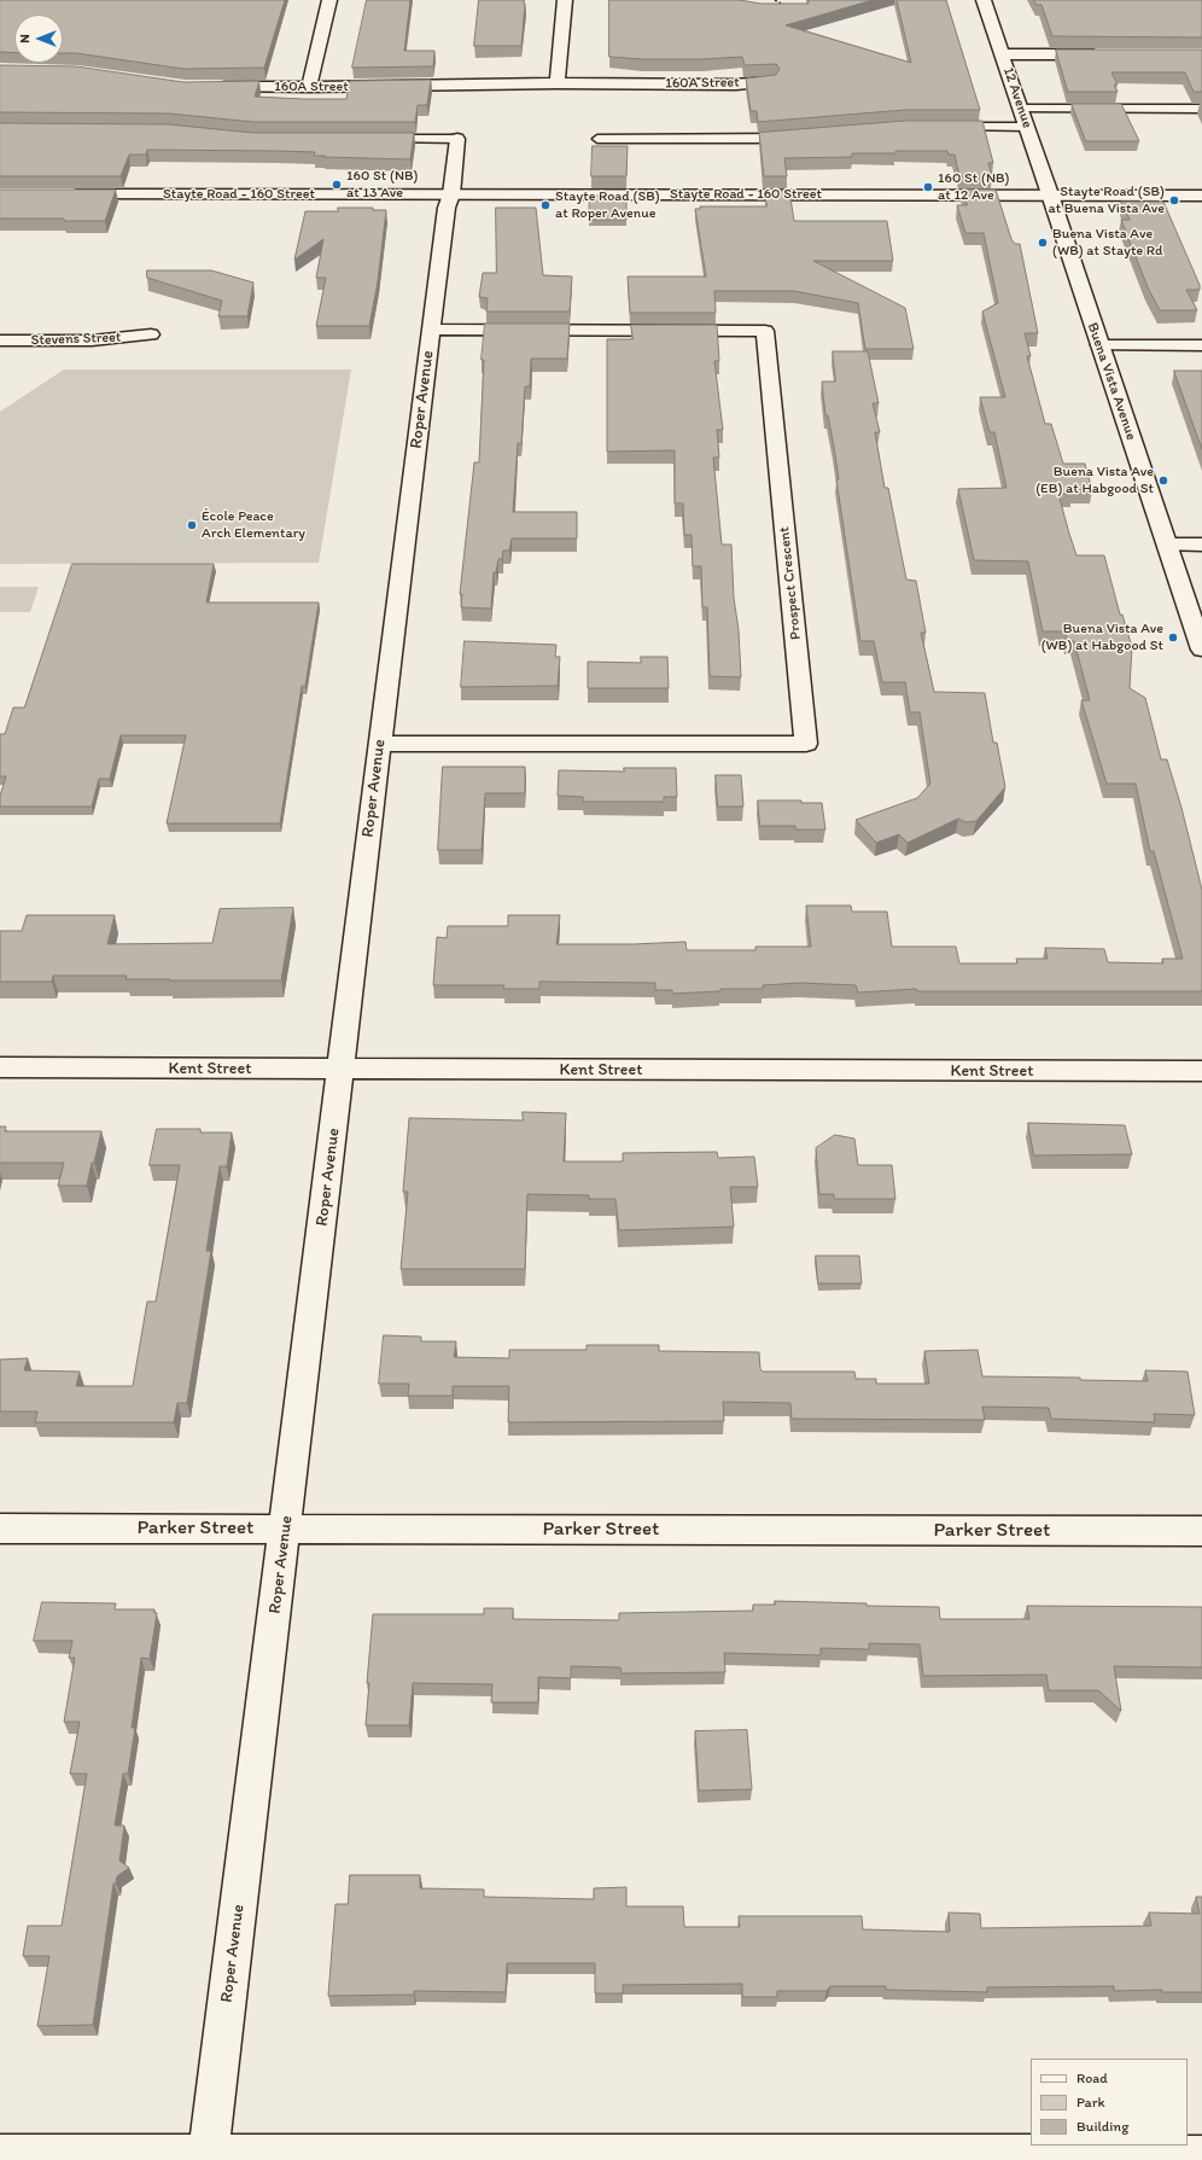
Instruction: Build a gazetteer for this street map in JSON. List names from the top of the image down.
{
  "streets": {
    "street": [
      "160A Street",
      "12 Avenue",
      "Stayte Road - 160 Street",
      "Stevens Street",
      "Buena Vista Avenue",
      "Roper Avenue",
      "Prospect Crescent",
      "Kent Street",
      "Parker Street"
    ]
  },
  "crossings": [
    ["12 Avenue", "Stayte Road - 160 Street"],
    ["12 Avenue", "Buena Vista Avenue"],
    ["Stayte Road - 160 Street", "Buena Vista Avenue"],
    ["Stayte Road - 160 Street", "Roper Avenue"],
    ["Roper Avenue", "Prospect Crescent"],
    ["Roper Avenue", "Kent Street"],
    ["Roper Avenue", "Parker Street"]
  ],
  "places": [
    "160 St (NB) at 13 Ave",
    "160 St (NB) at 12 Ave",
    "Stayte Road (SB) at Buena Vista Ave",
    "Stayte Road (SB) at Roper Avenue",
    "Buena Vista Ave (WB) at Stayte Rd",
    "Buena Vista Ave (EB) at Habgood St",
    "École Peace Arch Elementary",
    "Buena Vista Ave (WB) at Habgood St"
  ],
  "legend": ["Road", "Park", "Building"],
  "north": "left"
}
